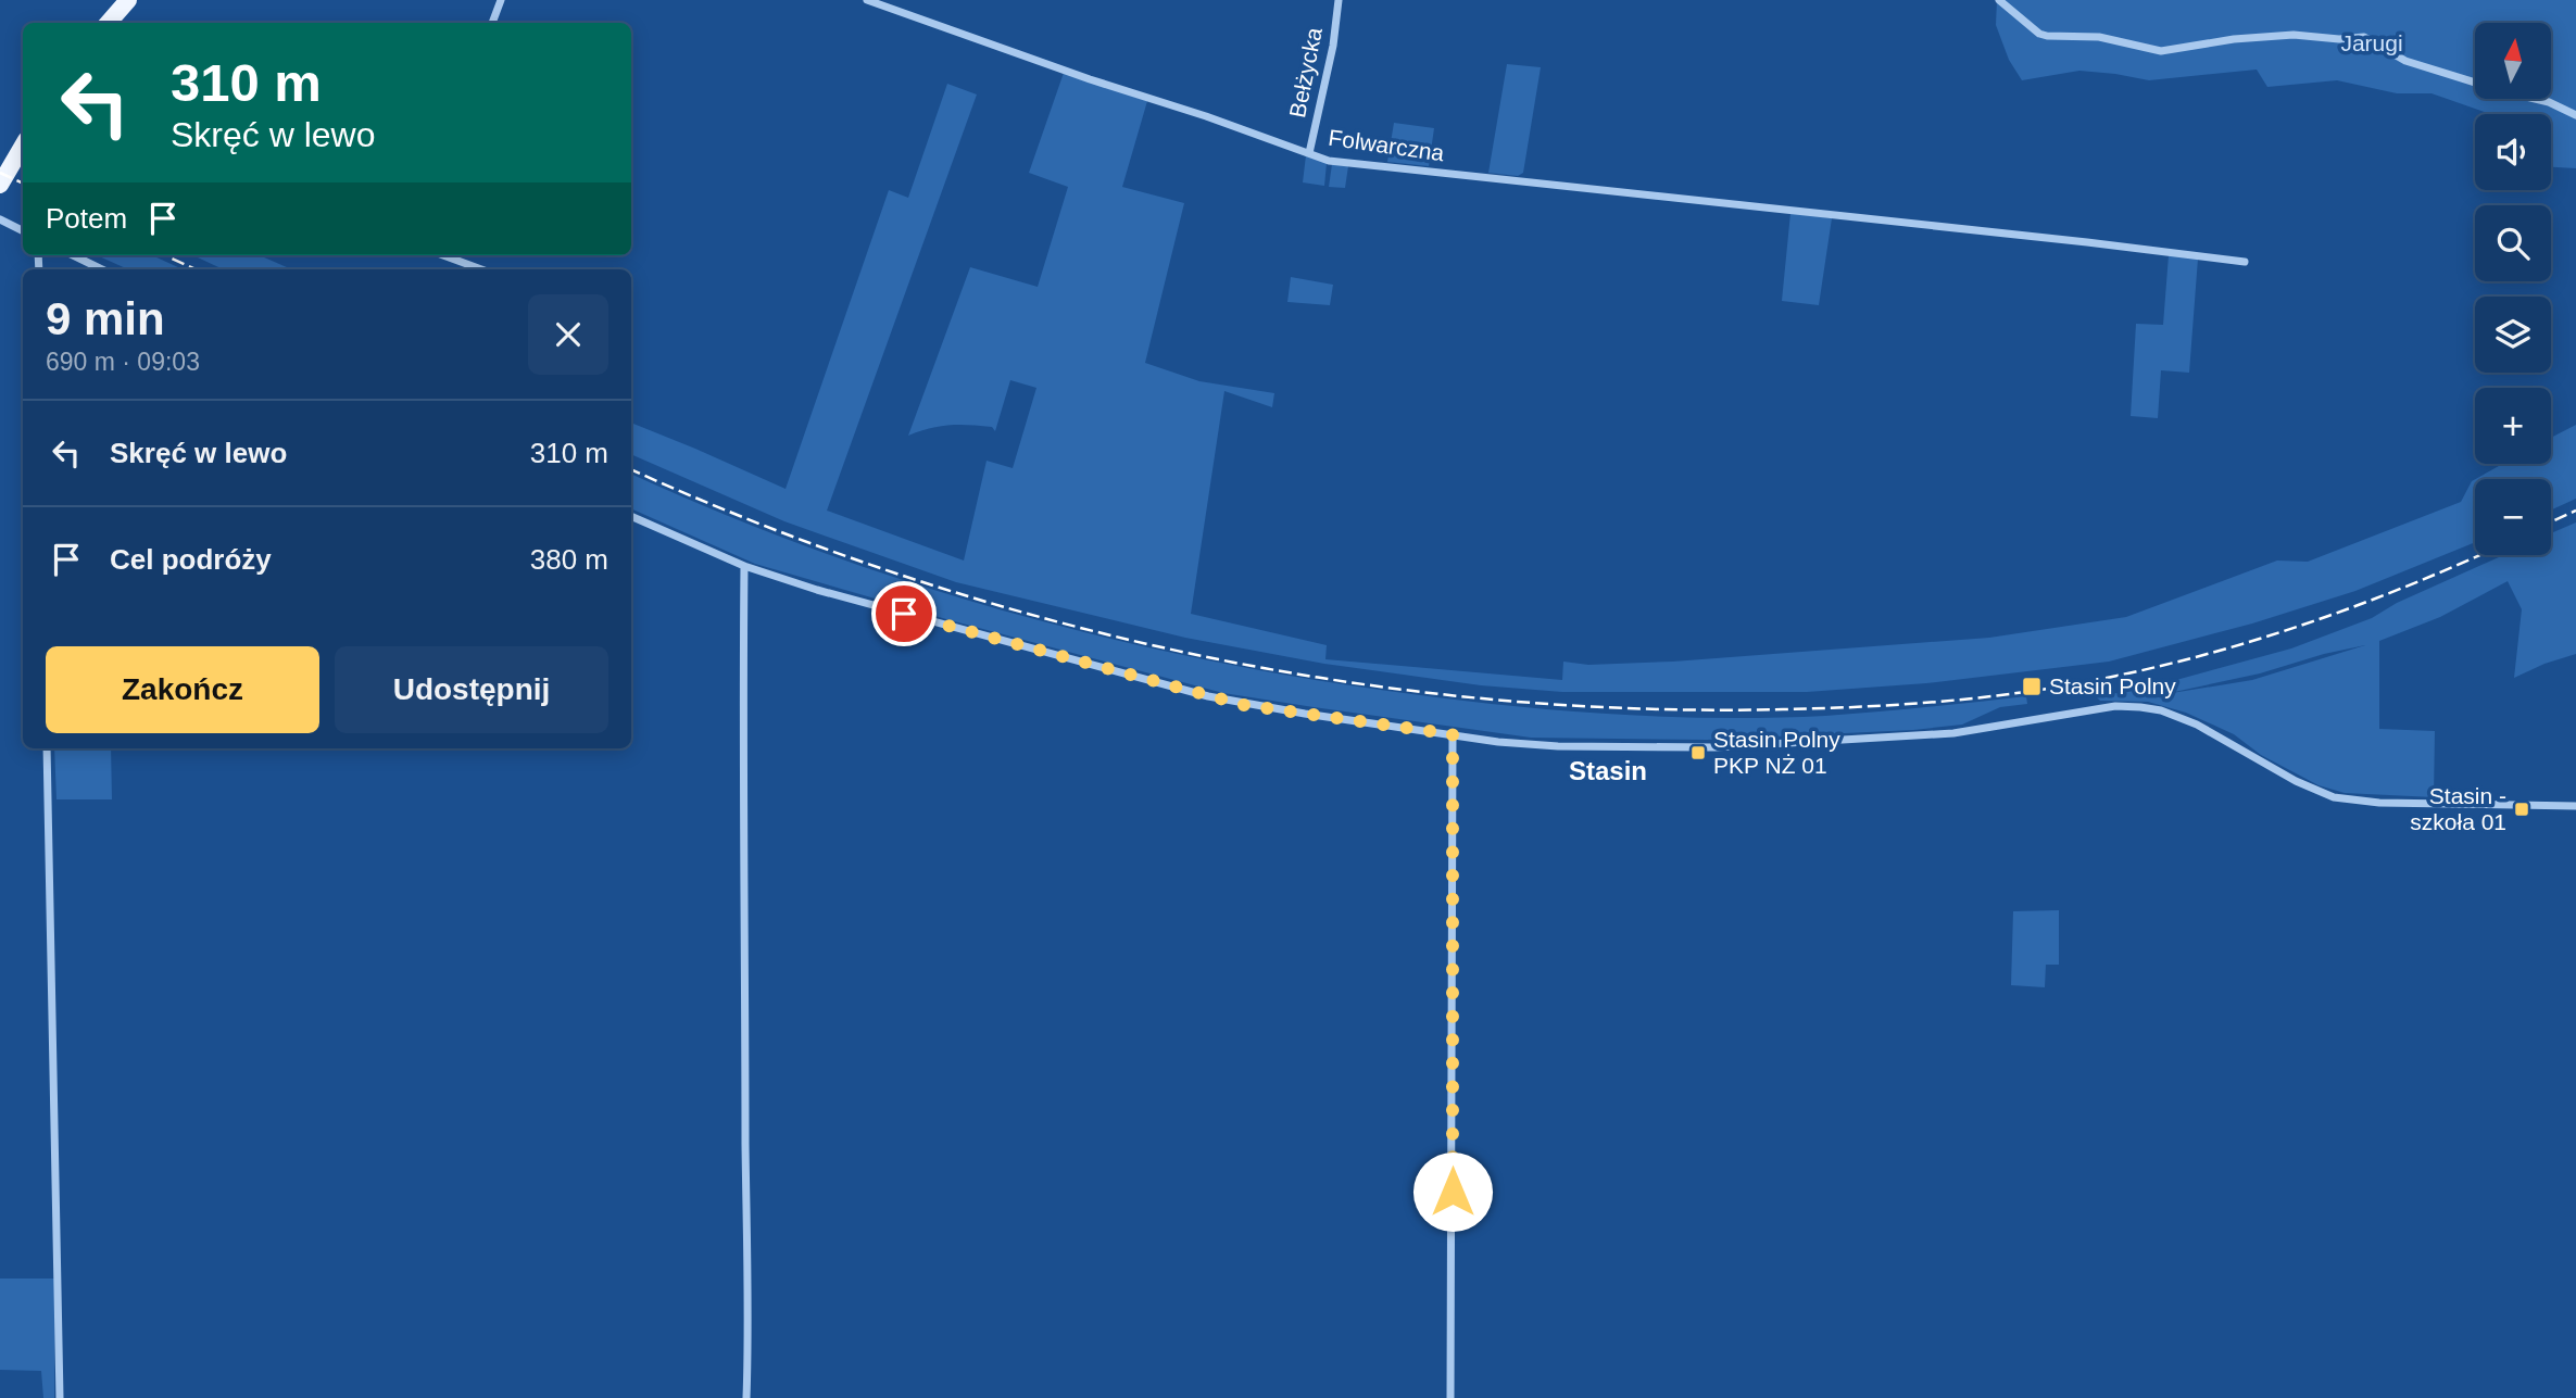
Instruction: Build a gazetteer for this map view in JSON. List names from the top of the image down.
{
  "streets": {
    "street": ["Bełżycka", "Folwarczna"]
  },
  "crossings": [
    ["Bełżycka", "Folwarczna"]
  ],
  "districts": ["Stasin"],
  "parks": ["Jarugi"],
  "places": {
    "transit": ["Stasin Polny", "Stasin Polny PKP NŻ 01", "Stasin - szkoła 01"]
  },
  "north": "top",
  "page": {
    "map_buttons": ["+", "−"],
    "turn": ["310 m", "Skręć w lewo"],
    "then": "Potem",
    "heading": ["9 min", "690 m · 09:03"],
    "list": [
      {
        "name": "Skręć w lewo",
        "value": "310 m"
      },
      {
        "name": "Cel podróży",
        "value": "380 m"
      }
    ],
    "buttons": ["Zakończ", "Udostępnij"]
  }
}
